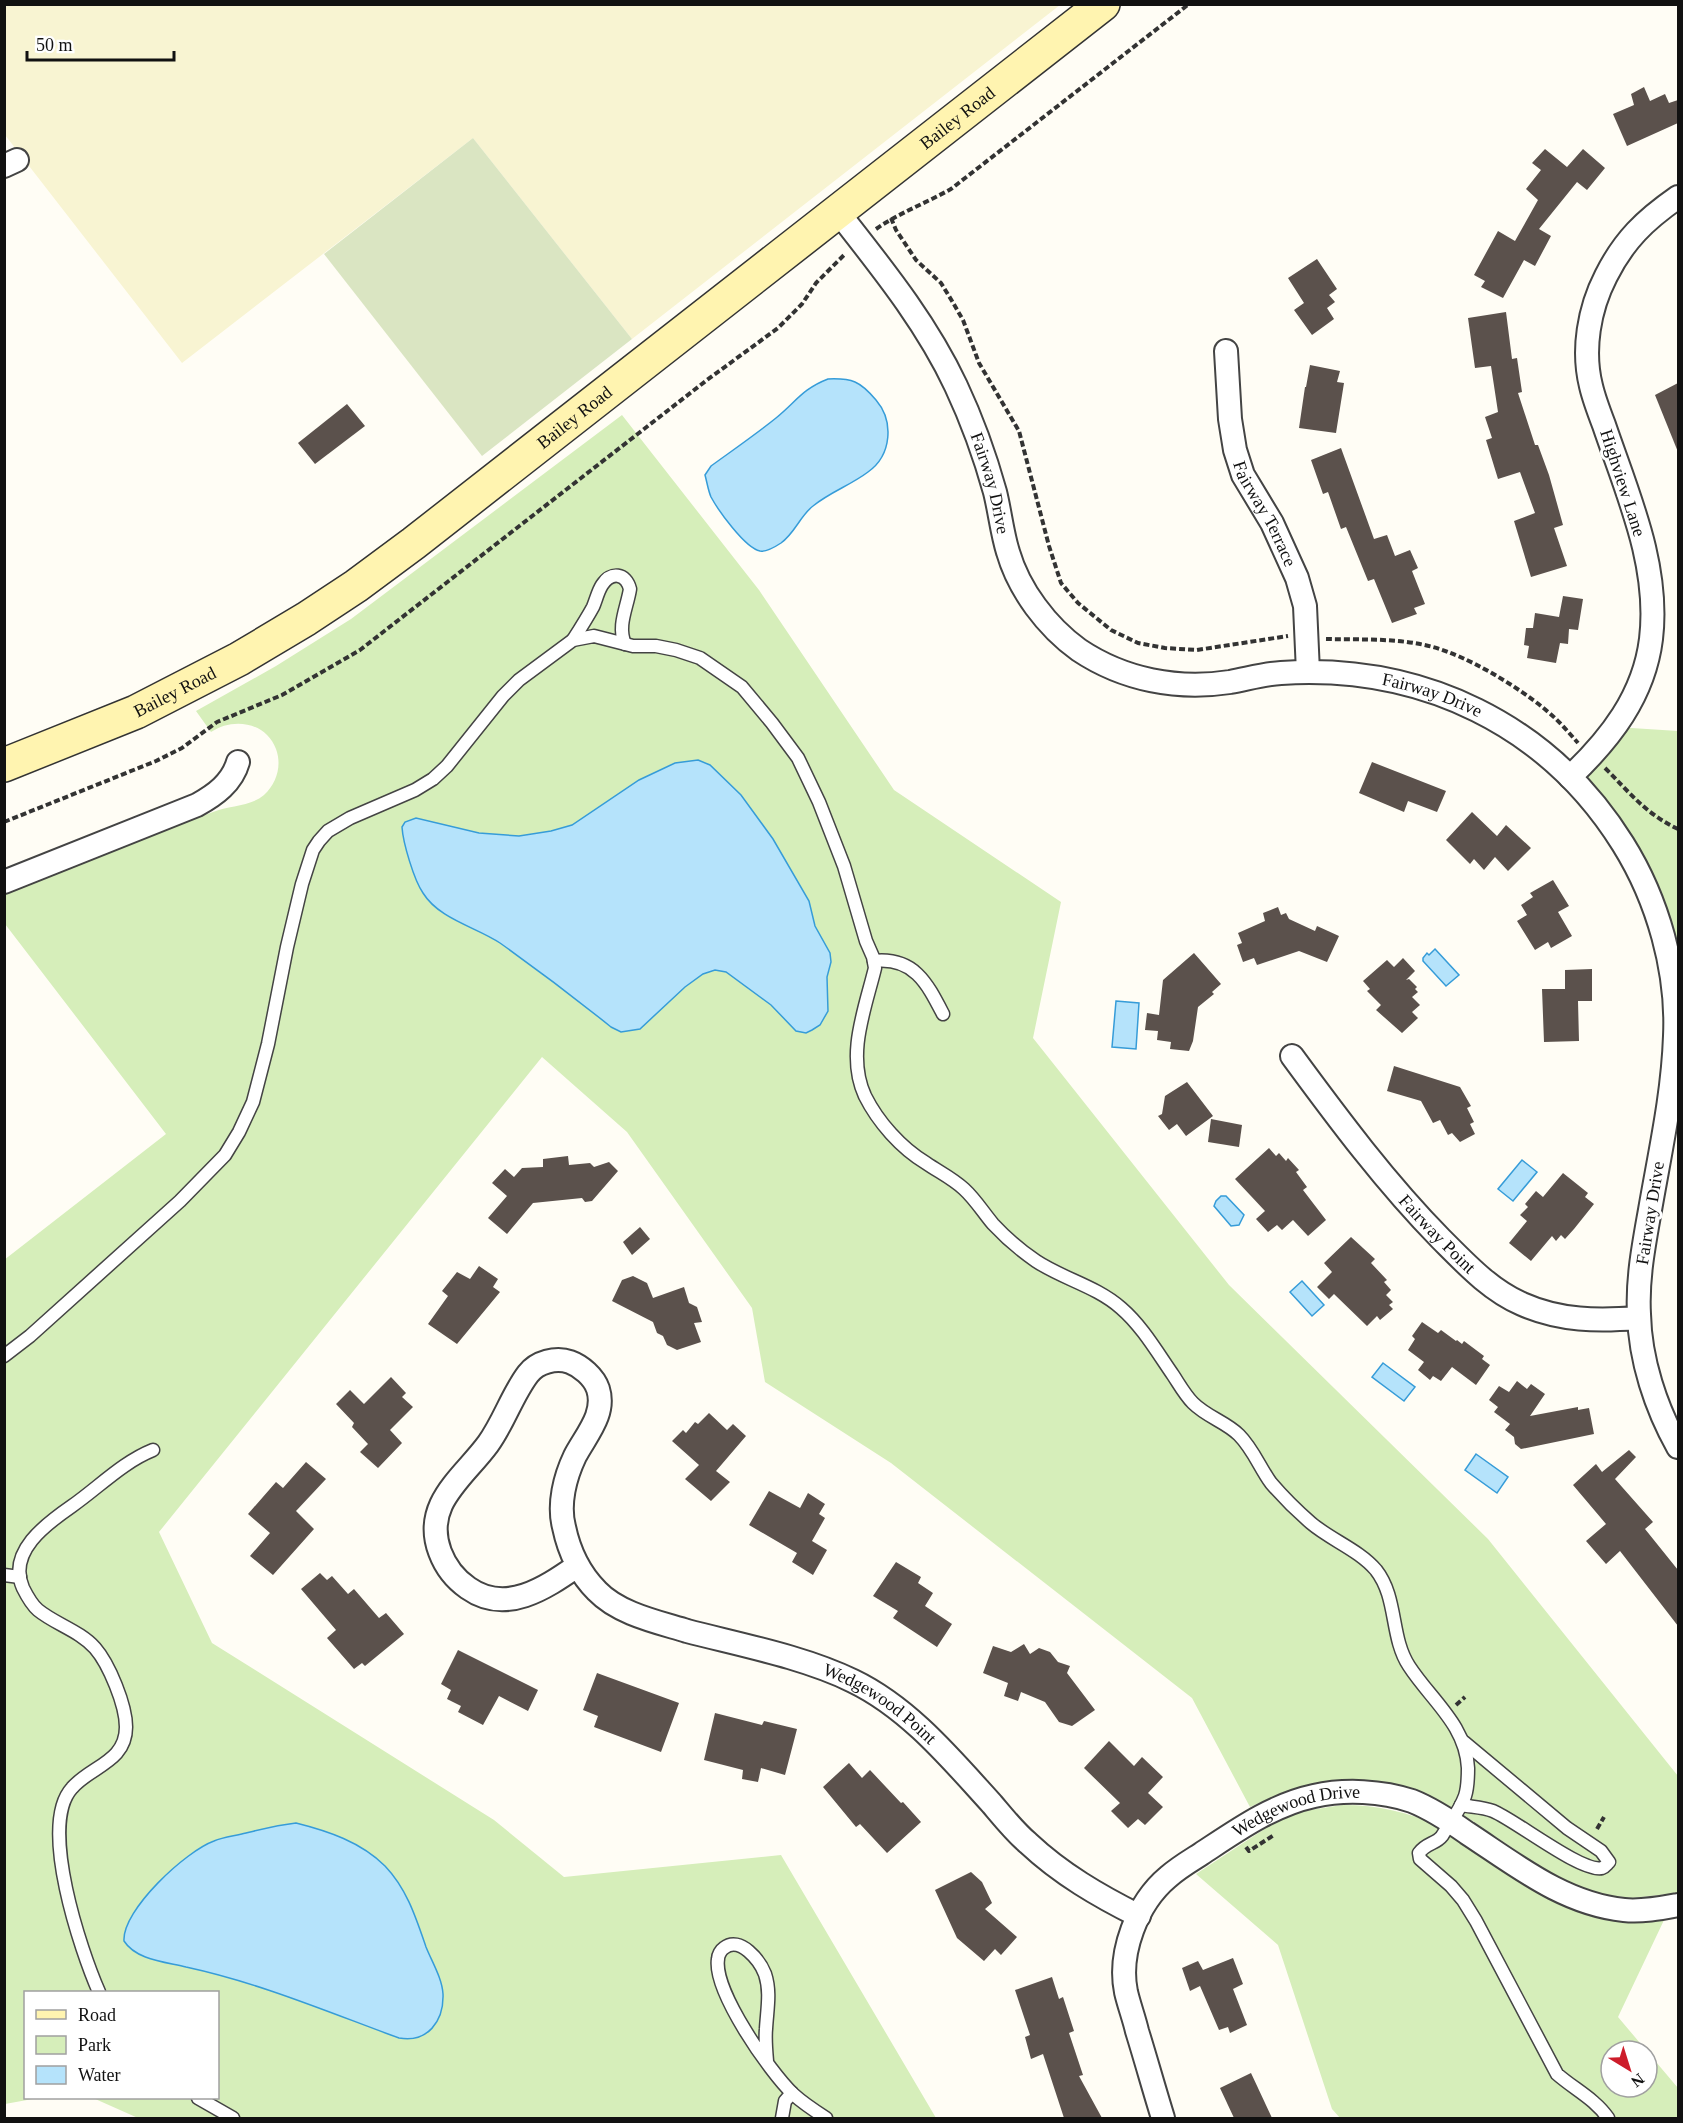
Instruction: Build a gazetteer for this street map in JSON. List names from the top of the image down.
{
  "streets": {
    "main road": ["Bailey Road"],
    "street": [
      "Fairway Drive",
      "Highview Lane",
      "Fairway Terrace",
      "Fairway Point",
      "Wedgewood Point",
      "Wedgewood Drive"
    ]
  },
  "crossings": [
    ["Bailey Road", "Fairway Drive"],
    ["Fairway Drive", "Highview Lane"],
    ["Fairway Drive", "Fairway Terrace"],
    ["Fairway Drive", "Fairway Point"],
    ["Wedgewood Point", "Wedgewood Drive"]
  ],
  "legend": ["Road", "Park", "Water"],
  "scale_bar": "50 m",
  "north": "bottom right"
}
